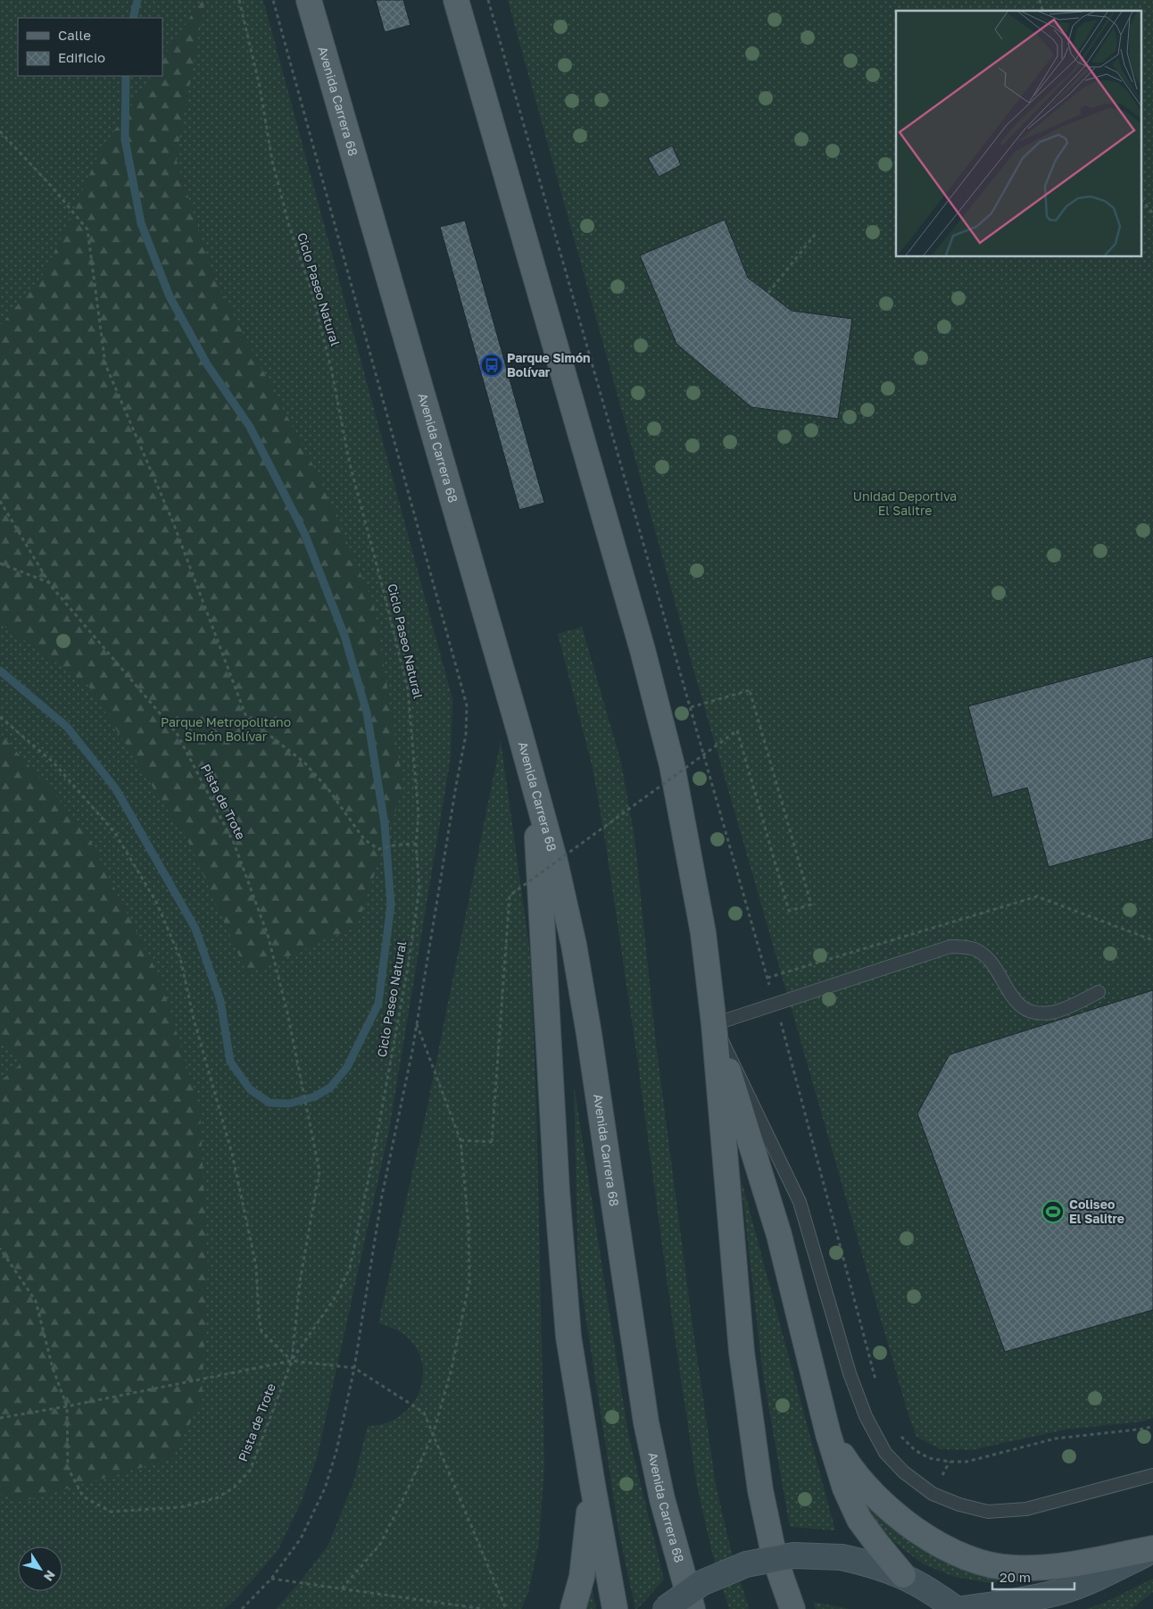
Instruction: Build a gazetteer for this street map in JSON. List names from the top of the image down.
{
  "streets": {
    "main road": ["Avenida Carrera 68"],
    "path": ["Ciclo Paseo Natural", "Pista de Trote"]
  },
  "crossings": [
    ["Ciclo Paseo Natural", "Pista de Trote"]
  ],
  "parks": ["Unidad Deportiva El Salitre", "Parque Metropolitano Simón Bolívar"],
  "places": {
    "bus stop": ["Parque Simón Bolívar"],
    "sports": ["Coliseo El Salitre"]
  },
  "legend": ["Calle", "Edificio"],
  "scale_bar": "20 m",
  "north": "bottom right"
}
